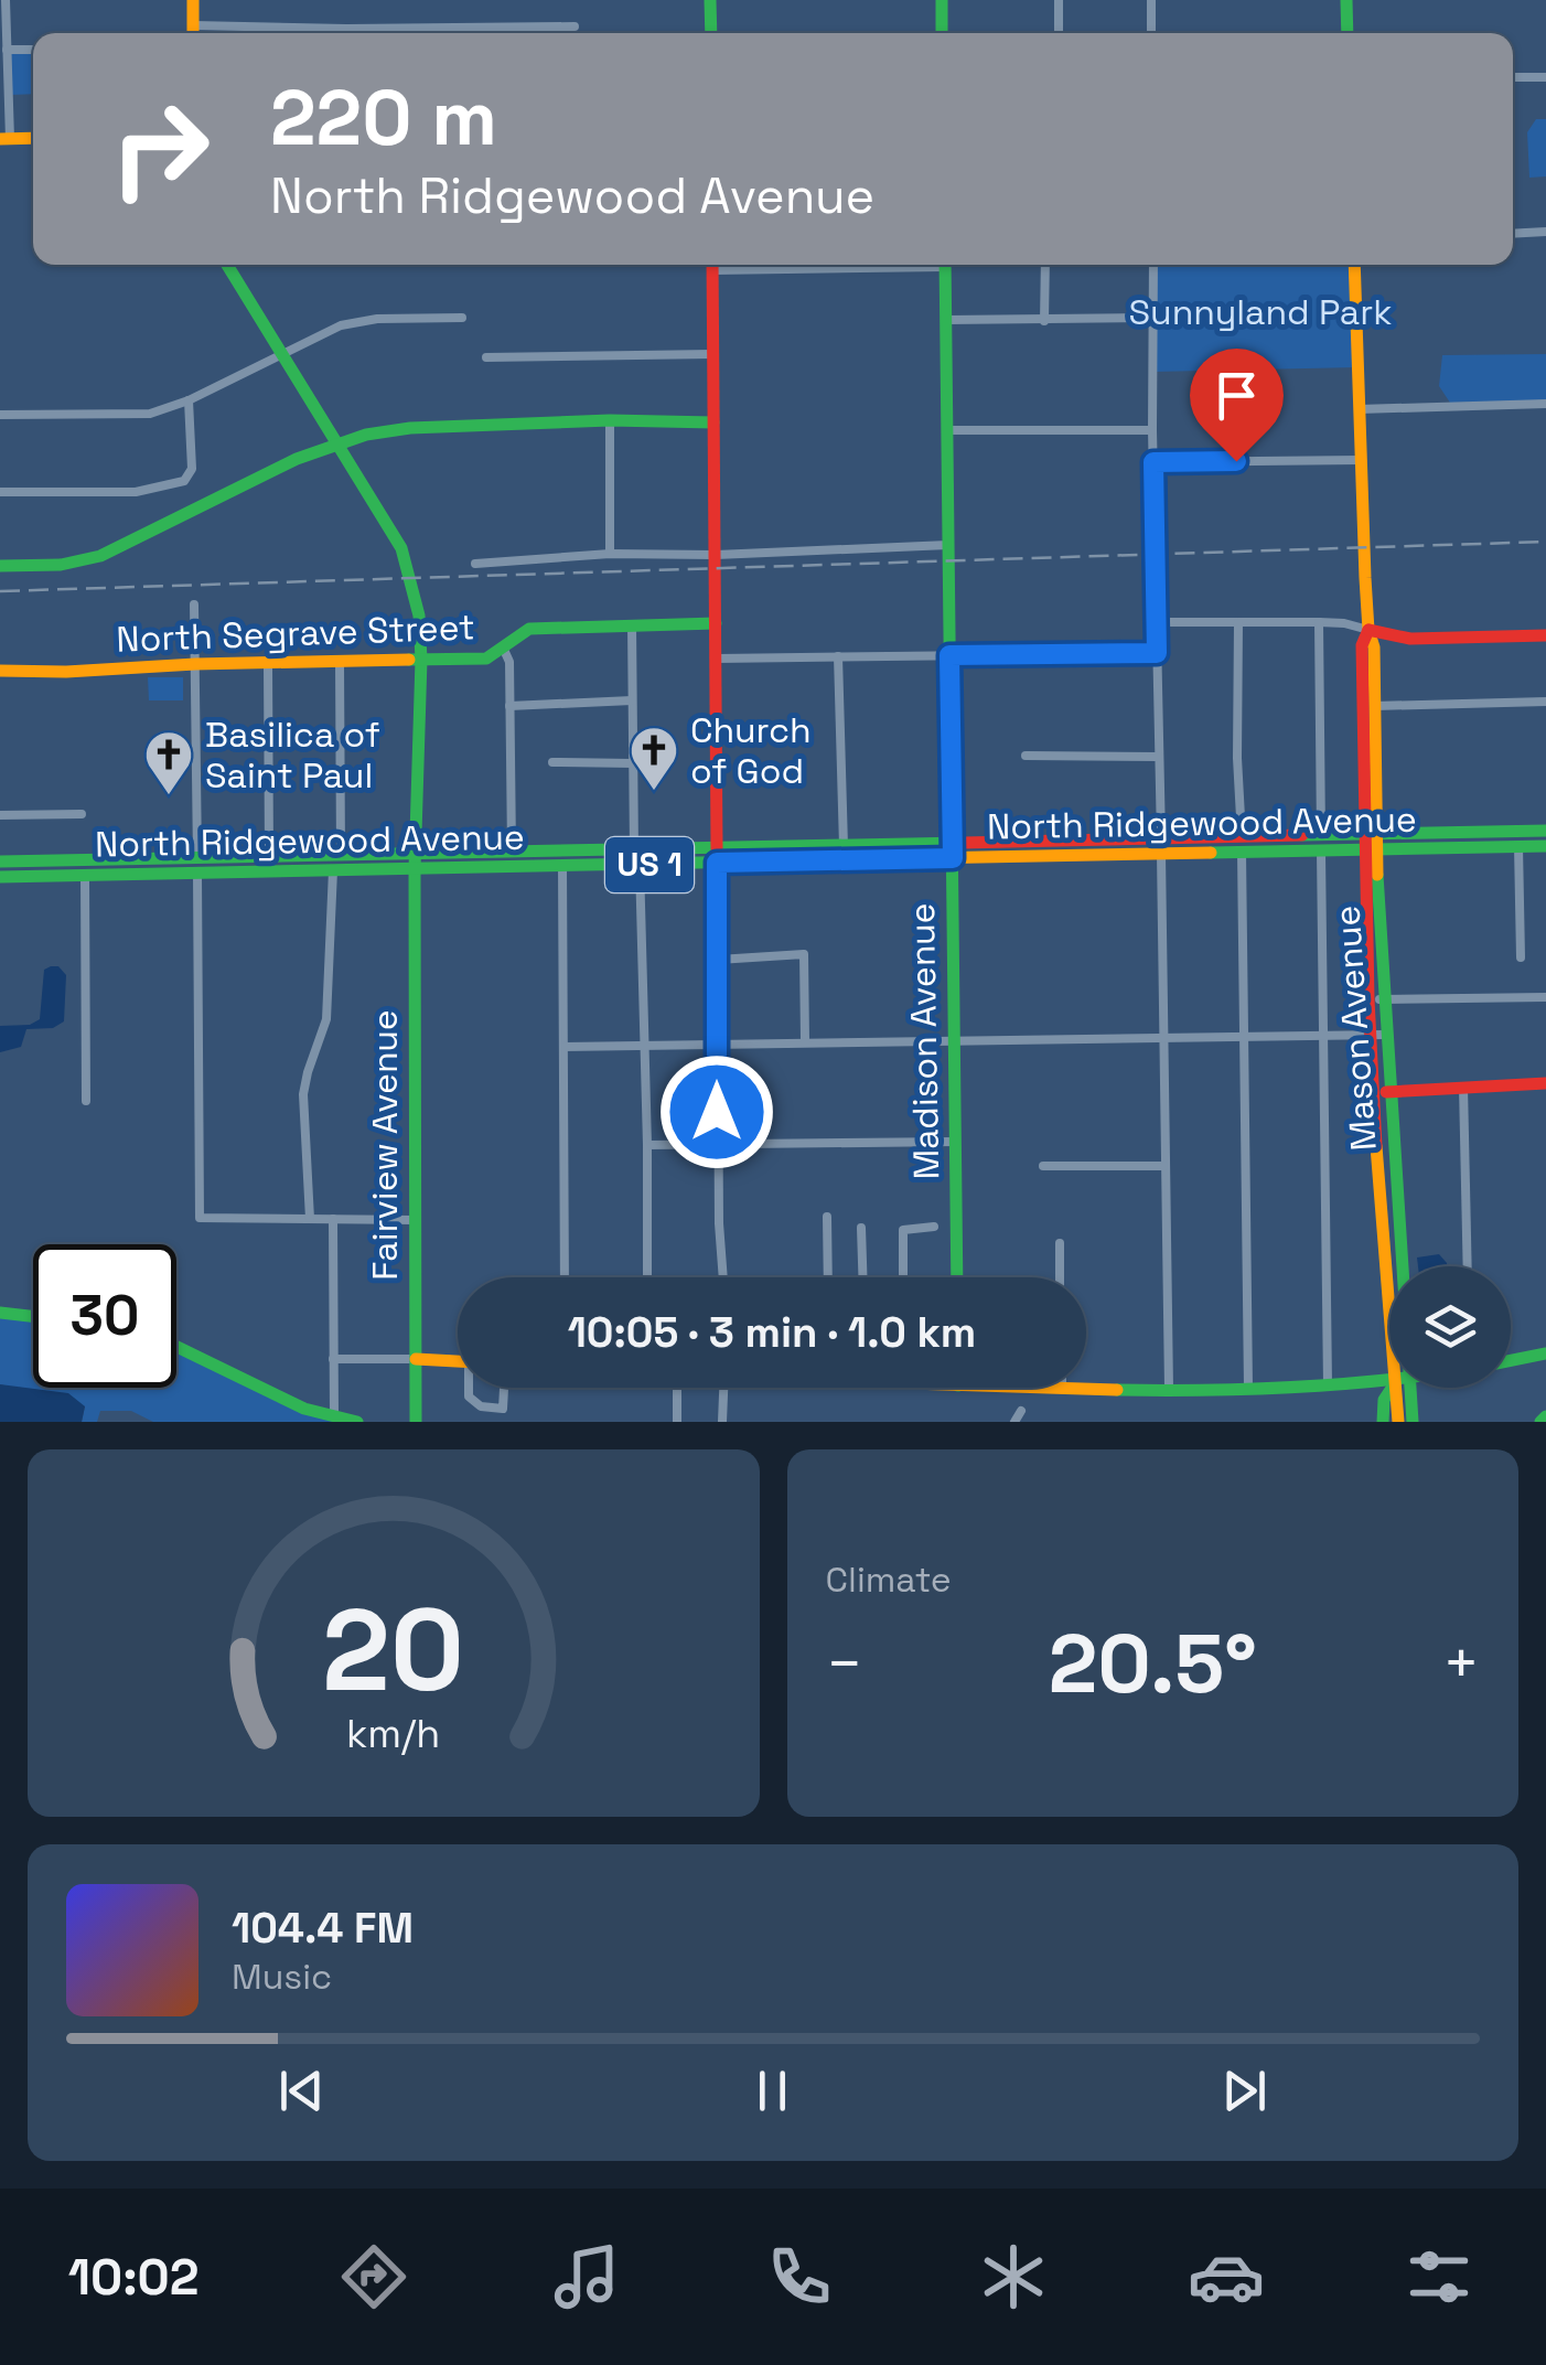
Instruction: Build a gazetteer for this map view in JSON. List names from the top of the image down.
{
  "streets": {
    "main road": [
      "North Segrave Street",
      "North Ridgewood Avenue",
      "US 1",
      "Mason Avenue",
      "Madison Avenue",
      "Fairview Avenue"
    ]
  },
  "crossings": [
    ["North Segrave Street", "Fairview Avenue"],
    ["North Ridgewood Avenue", "Mason Avenue"],
    ["North Ridgewood Avenue", "Madison Avenue"],
    ["North Ridgewood Avenue", "Fairview Avenue"]
  ],
  "parks": ["Sunnyland Park"],
  "places": {
    "church": ["Church of God", "Basilica of Saint Paul"]
  },
  "page": {
    "turn": ["220 m", "North Ridgewood Avenue"],
    "limit": "30",
    "trip": "10:05 · 3 min · 1.0 km",
    "tile": "Climate",
    "heat": ["−", "20.5°", "+"],
    "song": ["104.4 FM", "Music"],
    "tabs": "10:02",
    "gauge": ["20", "km/h"]
  }
}
